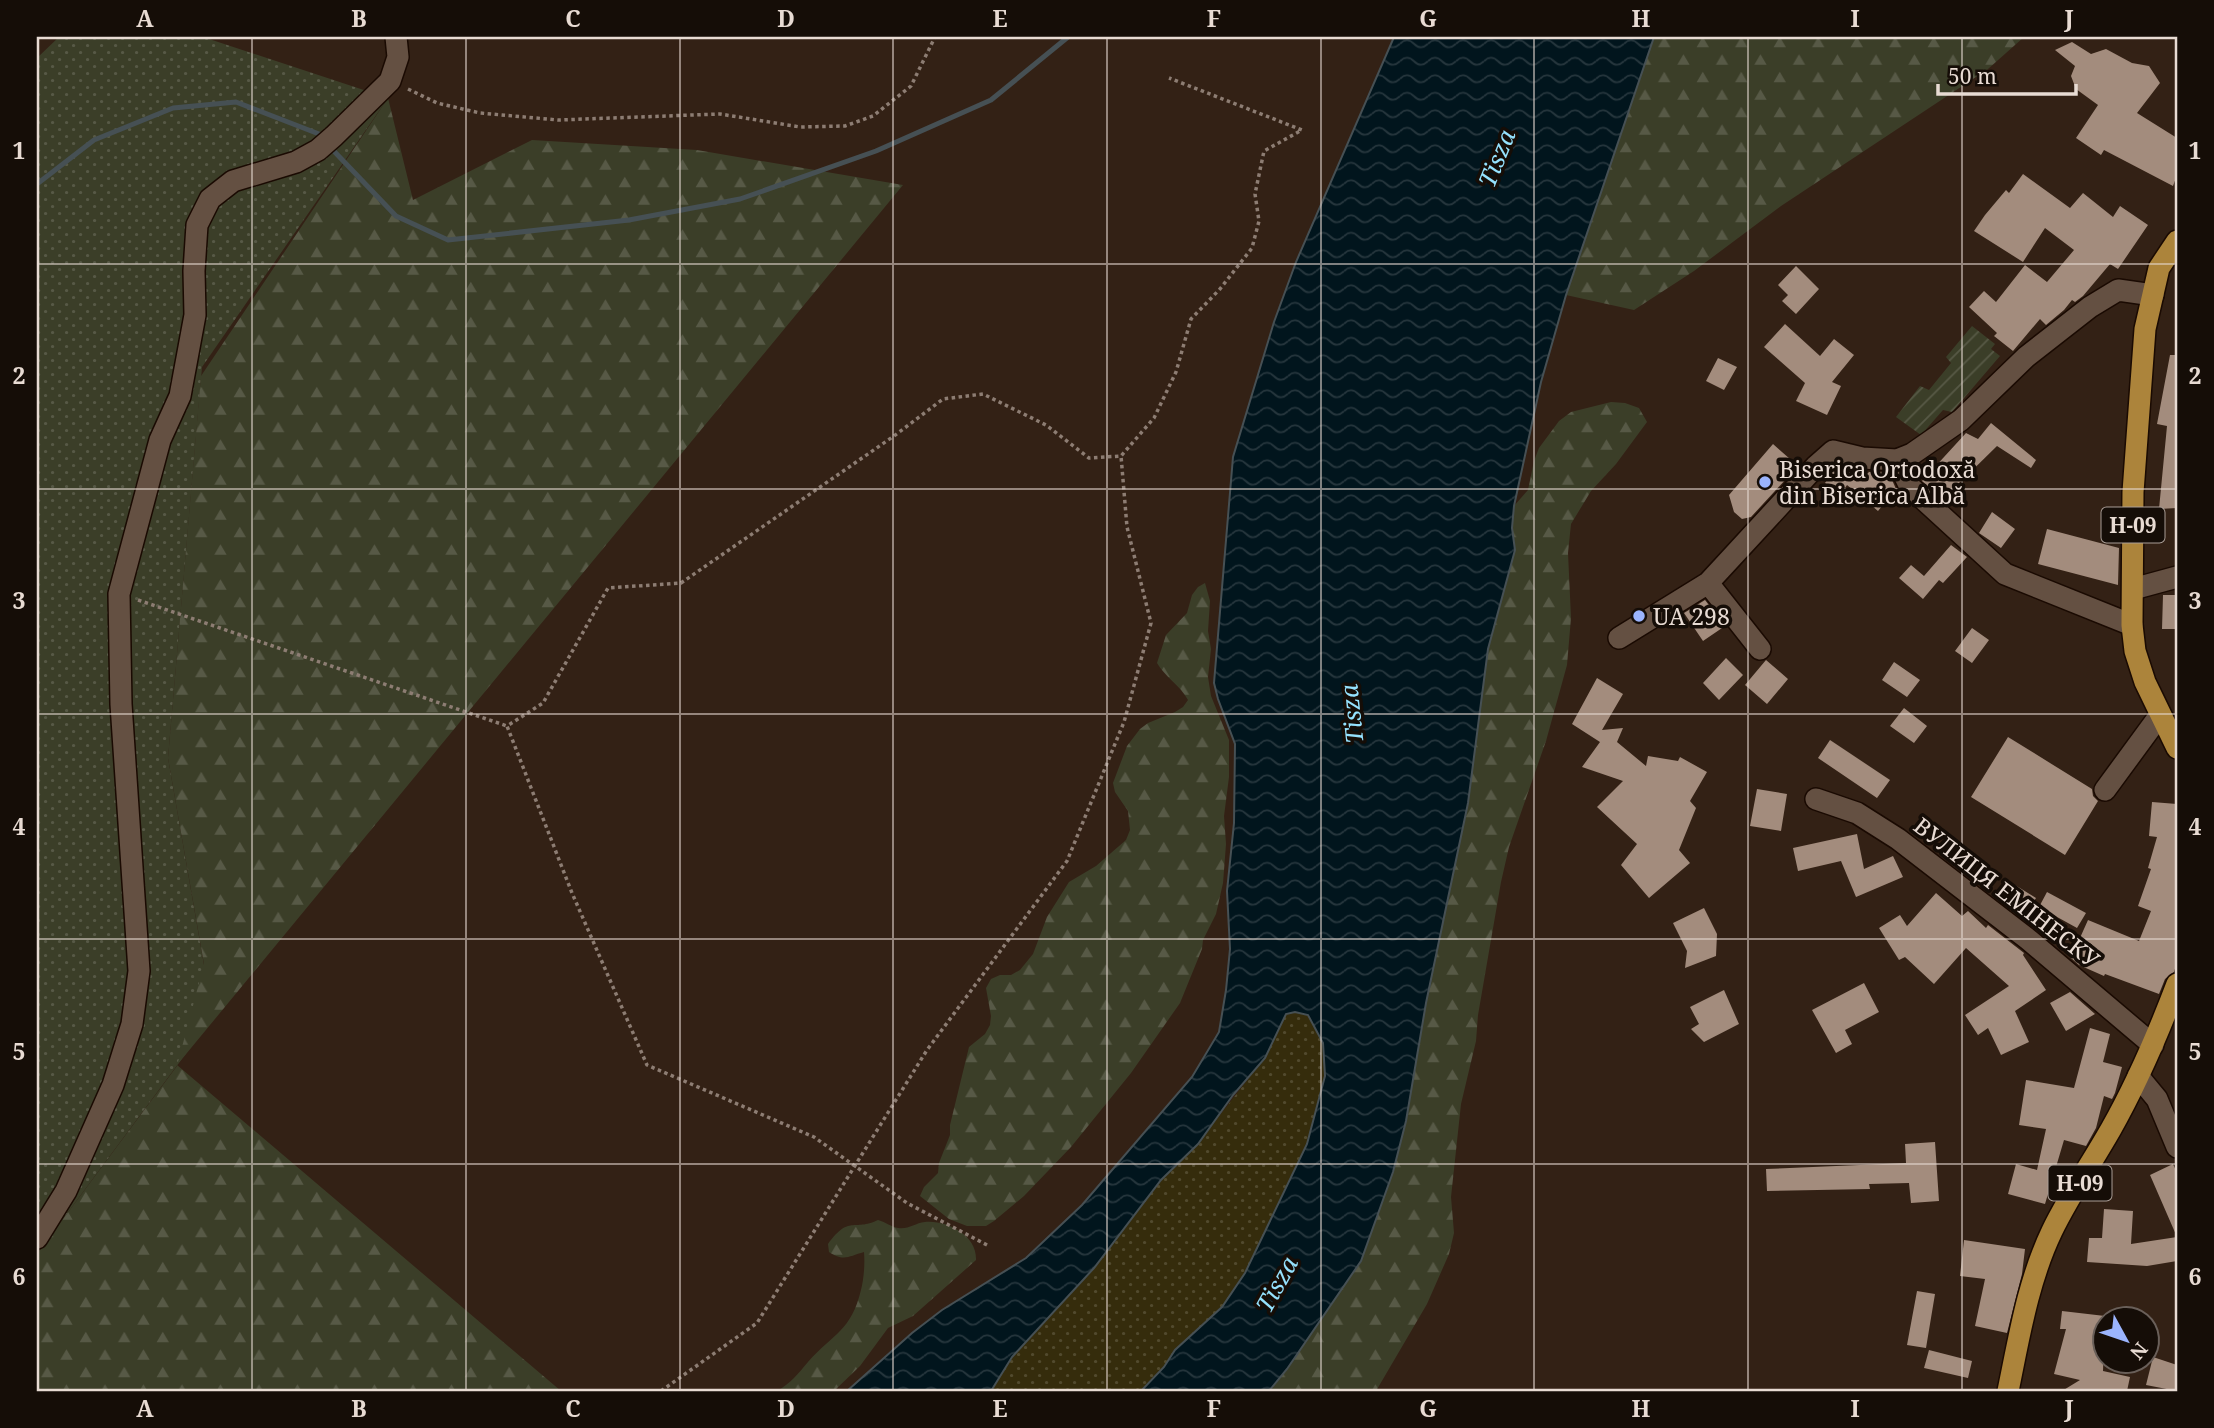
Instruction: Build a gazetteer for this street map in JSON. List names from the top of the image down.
{
  "streets": {
    "main road": ["Н-09"],
    "street": ["ВУЛИЦЯ ЕМІНЕСКУ"]
  },
  "crossings": [
    ["Н-09", "ВУЛИЦЯ ЕМІНЕСКУ"]
  ],
  "water": ["Tisza"],
  "places": ["Biserica Ortodoxă din Biserica Albă", "UA 298"],
  "scale_bar": "50 m",
  "north": "bottom right",
  "grid": {
    "columns": [
      "A",
      "B",
      "C",
      "D",
      "E",
      "F",
      "G",
      "H",
      "I",
      "J"
    ],
    "rows": [
      "1",
      "2",
      "3",
      "4",
      "5",
      "6"
    ]
  }
}
